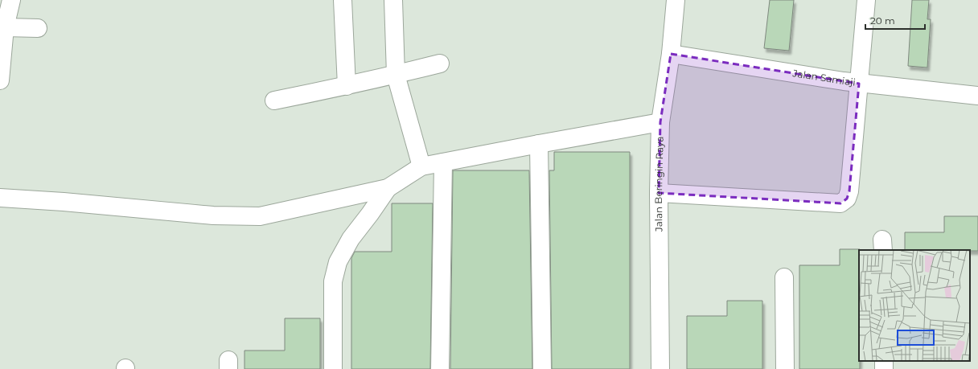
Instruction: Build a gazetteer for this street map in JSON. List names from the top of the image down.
{
  "streets": {
    "street": ["Jalan Samiaji", "Jalan Beringin Raya"]
  },
  "crossings": [
    ["Jalan Samiaji", "Jalan Beringin Raya"]
  ],
  "scale_bar": "20 m"
}
